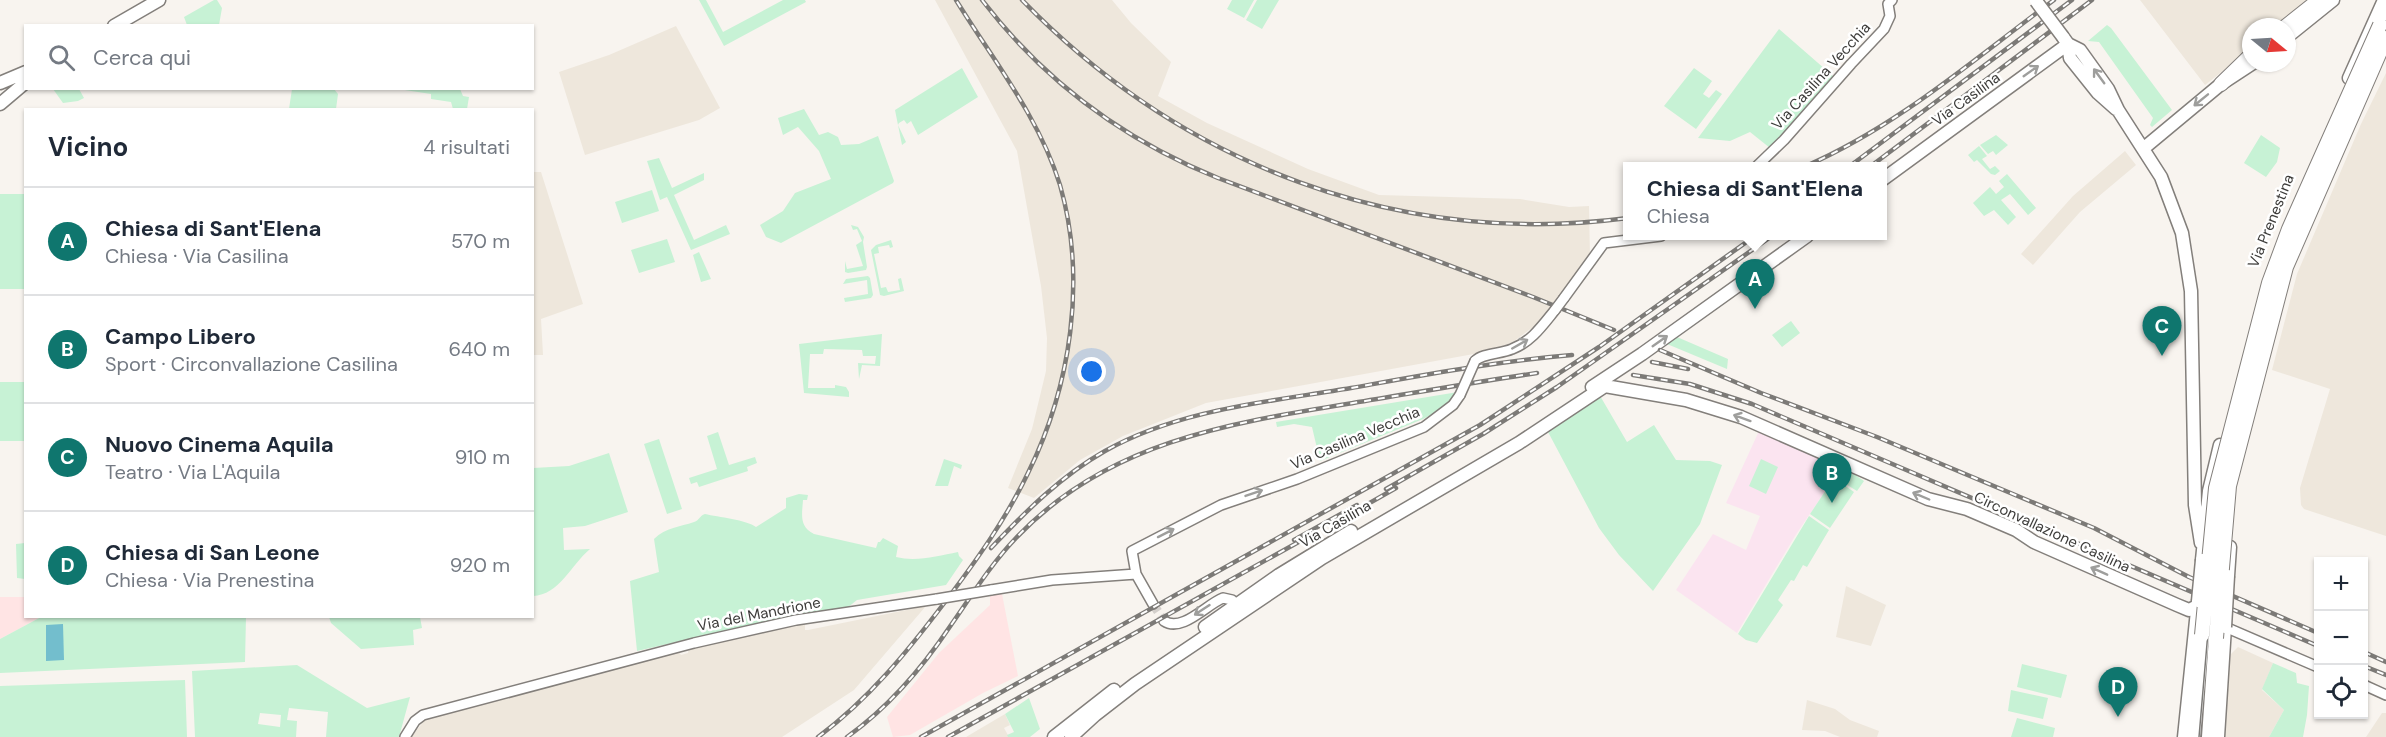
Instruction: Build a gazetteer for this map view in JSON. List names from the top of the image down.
{
  "streets": {
    "main road": ["Via Casilina", "Via Prenestina", "Circonvallazione Casilina"],
    "street": ["Via Casilina Vecchia", "Via del Mandrione"]
  },
  "crossings": [
    ["Via Casilina Vecchia", "Via del Mandrione"],
    ["Via Casilina", "Circonvallazione Casilina"]
  ],
  "one_way": ["Via Casilina Vecchia", "Circonvallazione Casilina"],
  "north": "right",
  "page": {
    "search": "Cerca qui",
    "heading": ["Vicino", "4 risultati"],
    "popup": ["Chiesa di Sant'Elena", "Chiesa"],
    "list": [
      {
        "mark": "A",
        "name": "Chiesa di Sant'Elena",
        "note": "Chiesa · Via Casilina",
        "value": "570 m"
      },
      {
        "mark": "B",
        "name": "Campo Libero",
        "note": "Sport · Circonvallazione Casilina",
        "value": "640 m"
      },
      {
        "mark": "C",
        "name": "Nuovo Cinema Aquila",
        "note": "Teatro · Via L'Aquila",
        "value": "910 m"
      },
      {
        "mark": "D",
        "name": "Chiesa di San Leone",
        "note": "Chiesa · Via Prenestina",
        "value": "920 m"
      }
    ],
    "pins": [
      "A",
      "C",
      "B",
      "D"
    ],
    "map_buttons": ["+", "−"]
  }
}
